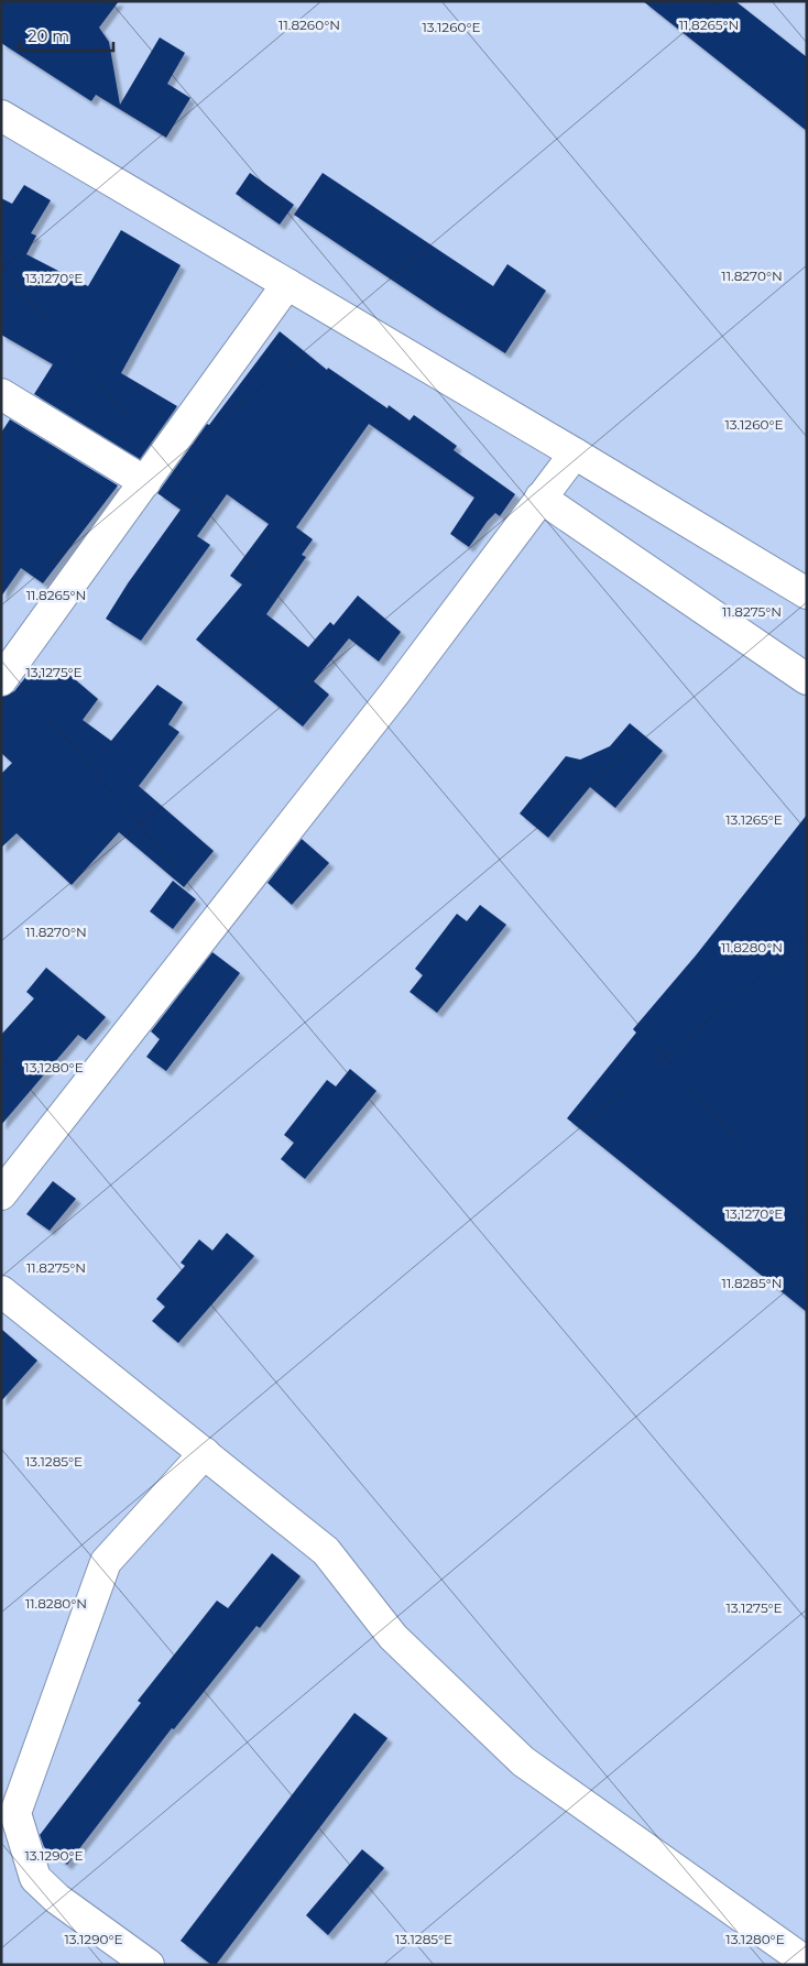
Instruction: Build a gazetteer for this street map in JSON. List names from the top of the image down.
{
  "scale_bar": "20 m",
  "coordinates": [
    "11.8260°N",
    "11.8265°N",
    "13.1260°E",
    "11.8270°N",
    "13.1270°E",
    "11.8275°N",
    "13.1275°E",
    "13.1265°E",
    "11.8280°N",
    "13.1280°E",
    "11.8285°N",
    "13.1285°E",
    "13.1290°E"
  ]
}
